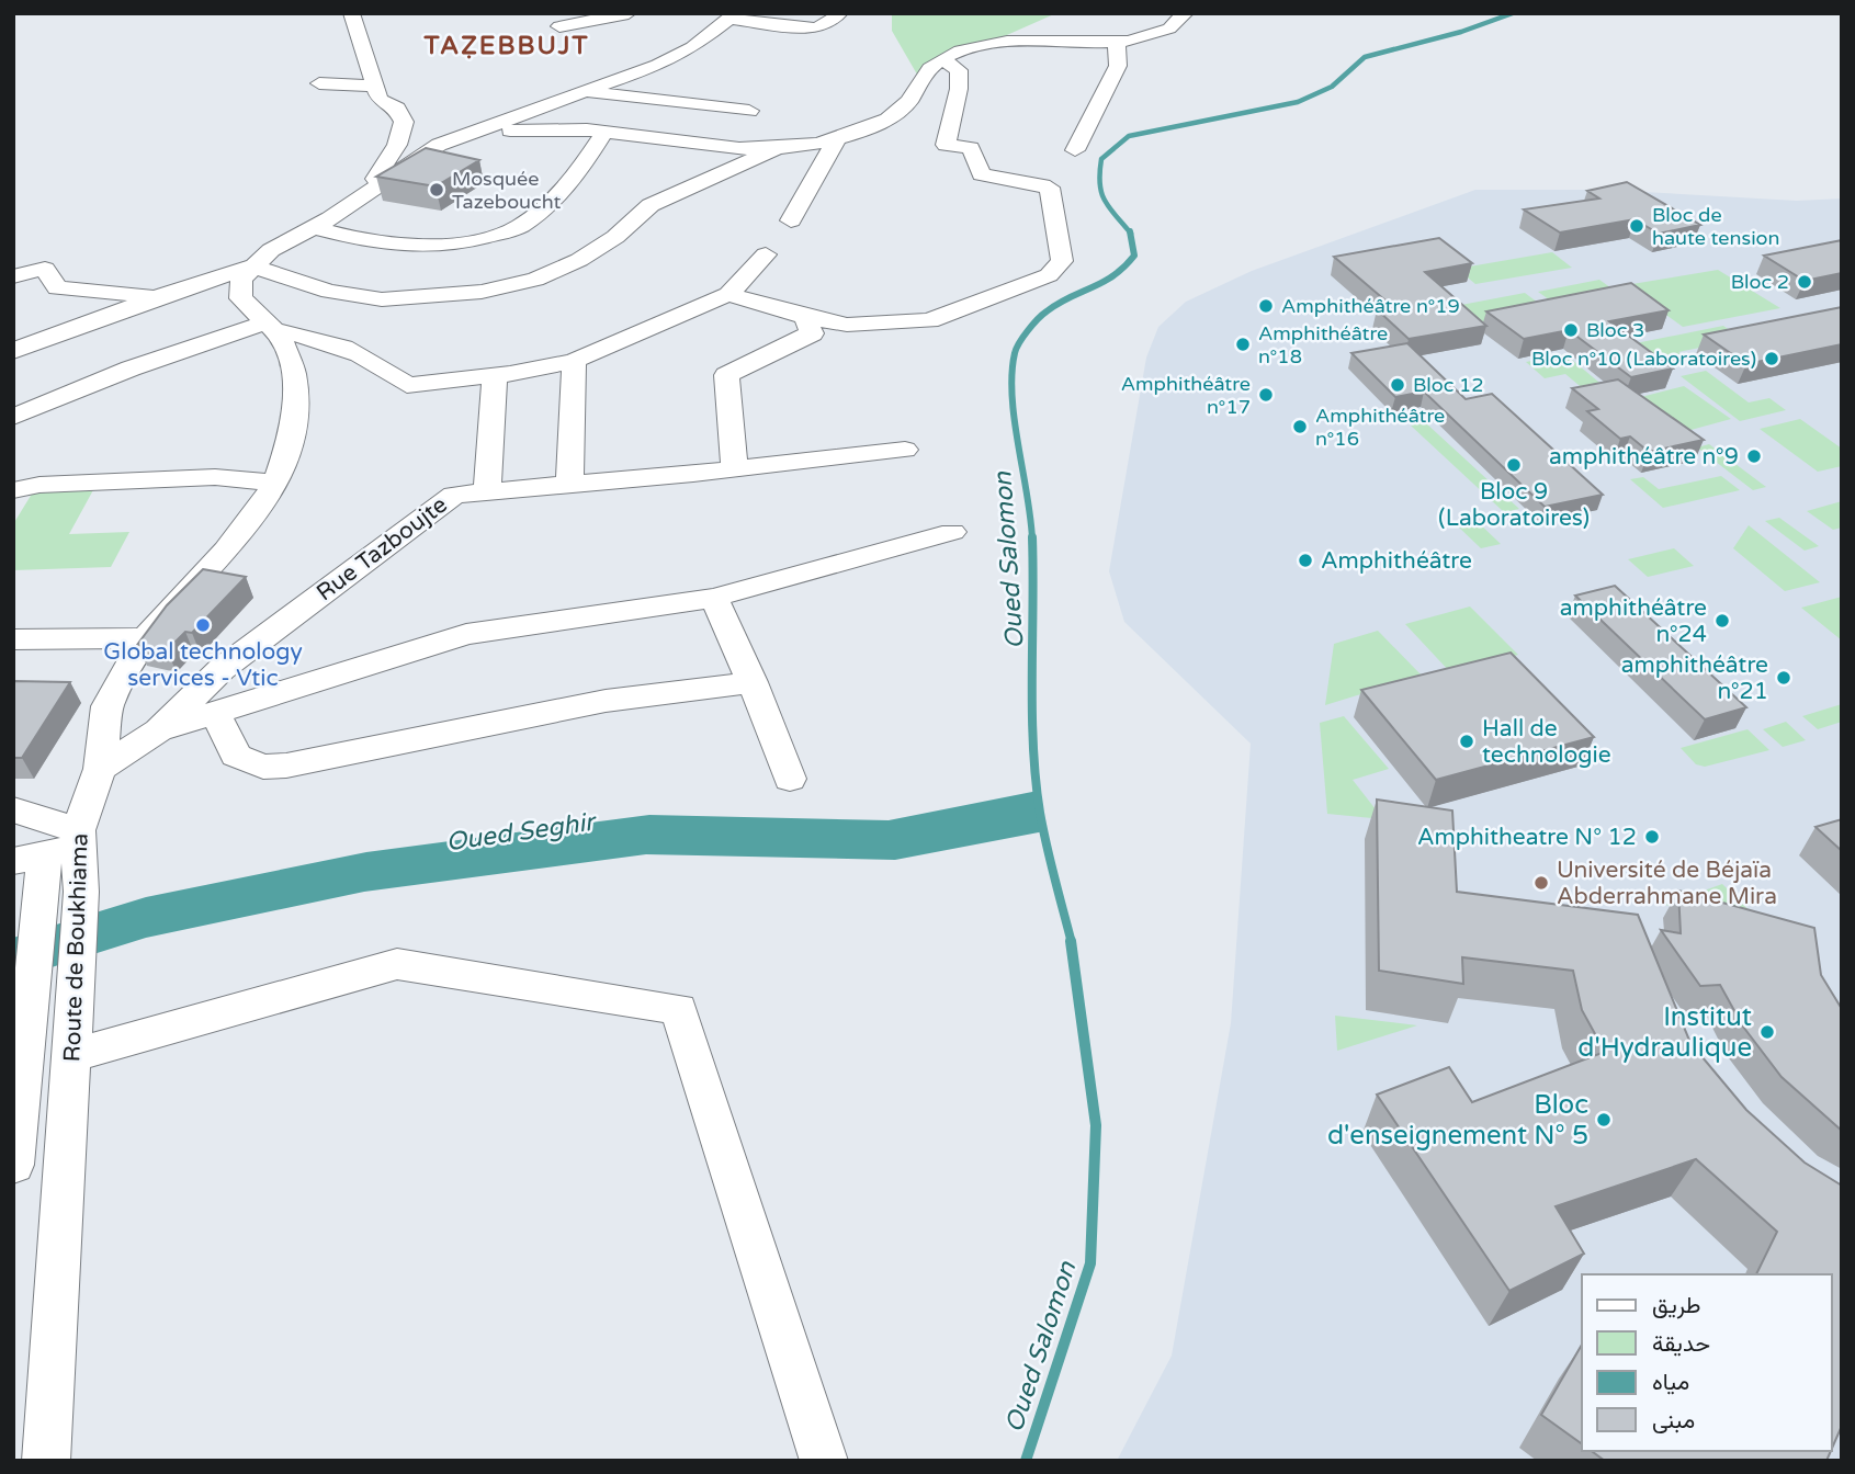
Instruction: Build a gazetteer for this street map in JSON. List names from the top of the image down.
{
  "streets": {
    "street": ["Rue Tazboujte", "Route de Boukhiama"]
  },
  "crossings": [
    ["Rue Tazboujte", "Route de Boukhiama"]
  ],
  "districts": ["TAẒEBBUJT"],
  "water": ["Oued Salomon", "Oued Seghir"],
  "places": [
    "Mosquée Tazeboucht",
    "Bloc de haute tension",
    "Bloc 2",
    "Amphithéâtre n°19",
    "Bloc 3",
    "Amphithéâtre n°18",
    "Bloc n°10 (Laboratoires)",
    "Bloc 12",
    "Amphithéâtre n°17",
    "Amphithéâtre n°16",
    "amphithéâtre n°9",
    "Bloc 9 (Laboratoires)",
    "Amphithéâtre",
    "amphithéâtre n°24",
    "Global technology services - Vtic",
    "amphithéâtre n°21",
    "Hall de technologie",
    "Amphitheatre N° 12",
    "Université de Béjaïa Abderrahmane Mira",
    "Institut d'Hydraulique",
    "Bloc d'enseignement N° 5"
  ],
  "legend": [
    "طريق",
    "حديقة",
    "مياه",
    "مبنى"
  ]
}
